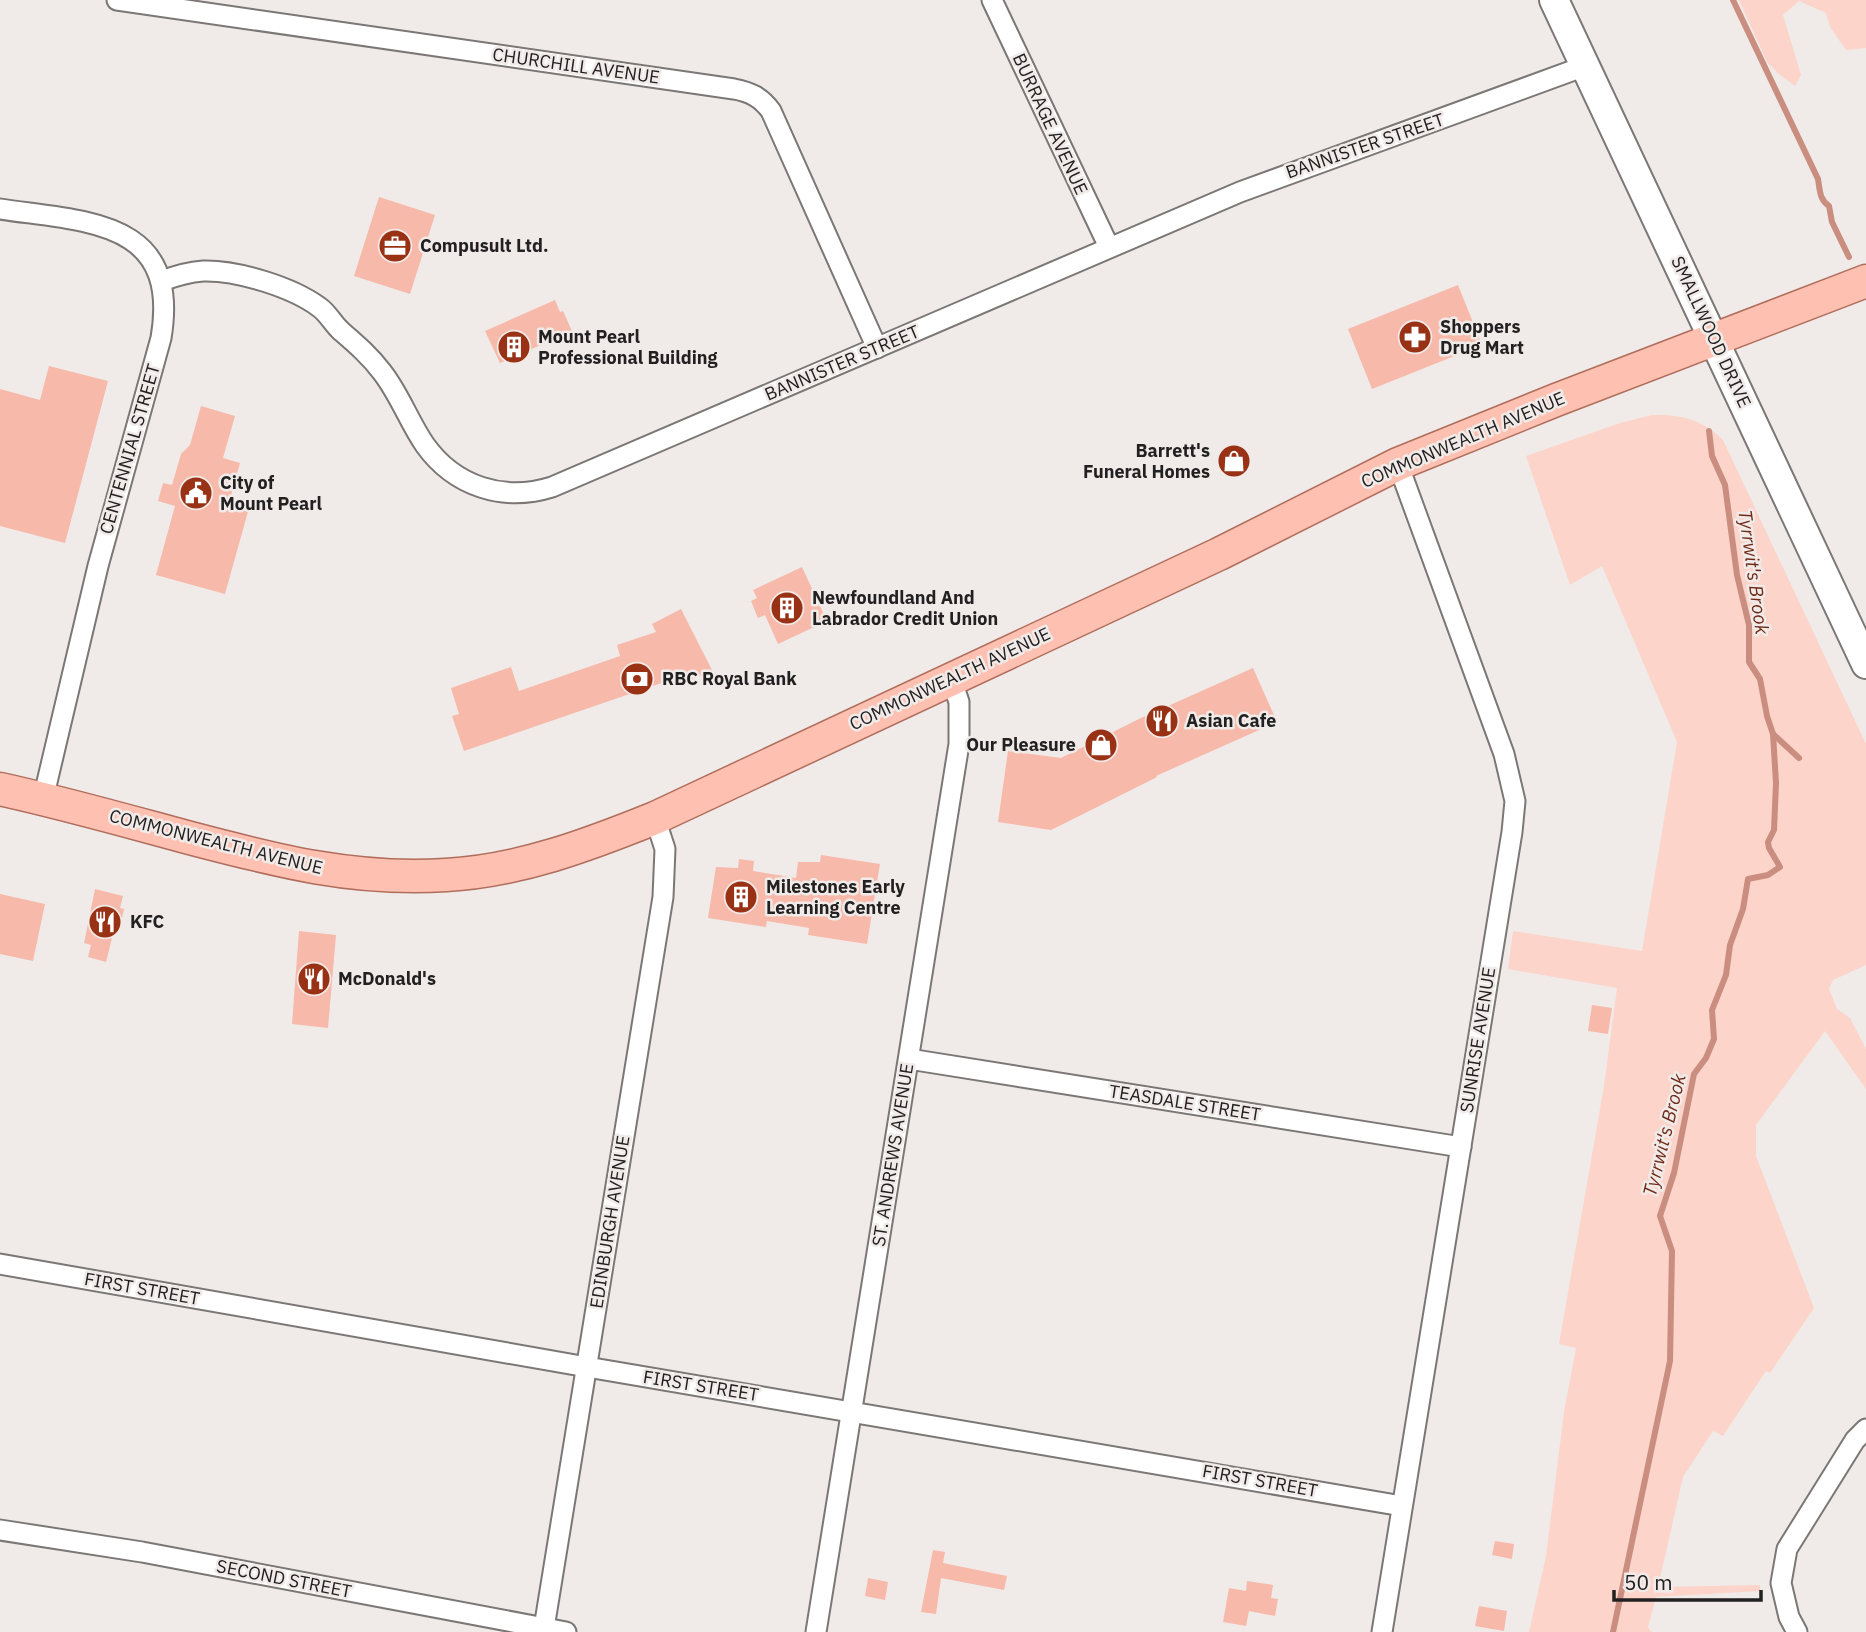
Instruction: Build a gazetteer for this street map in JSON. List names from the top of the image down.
{
  "streets": {
    "main road": ["COMMONWEALTH AVENUE"],
    "street": [
      "CHURCHILL AVENUE",
      "BURRAGE AVENUE",
      "BANNISTER STREET",
      "SMALLWOOD DRIVE",
      "CENTENNIAL STREET",
      "SUNRISE AVENUE",
      "TEASDALE STREET",
      "ST. ANDREWS AVENUE",
      "EDINBURGH AVENUE",
      "FIRST STREET",
      "SECOND STREET"
    ]
  },
  "crossings": [
    ["CHURCHILL AVENUE", "BANNISTER STREET"],
    ["BURRAGE AVENUE", "BANNISTER STREET"],
    ["BANNISTER STREET", "SMALLWOOD DRIVE"],
    ["BANNISTER STREET", "CENTENNIAL STREET"],
    ["SMALLWOOD DRIVE", "COMMONWEALTH AVENUE"],
    ["COMMONWEALTH AVENUE", "CENTENNIAL STREET"],
    ["COMMONWEALTH AVENUE", "SUNRISE AVENUE"],
    ["COMMONWEALTH AVENUE", "ST. ANDREWS AVENUE"],
    ["COMMONWEALTH AVENUE", "EDINBURGH AVENUE"],
    ["SUNRISE AVENUE", "TEASDALE STREET"],
    ["SUNRISE AVENUE", "FIRST STREET"],
    ["TEASDALE STREET", "ST. ANDREWS AVENUE"],
    ["ST. ANDREWS AVENUE", "FIRST STREET"],
    ["EDINBURGH AVENUE", "FIRST STREET"],
    ["EDINBURGH AVENUE", "SECOND STREET"]
  ],
  "water": ["Tyrrwit's Brook"],
  "places": {
    "office": ["Compusult Ltd."],
    "pharmacy": ["Shoppers Drug Mart"],
    "building": ["Mount Pearl Professional Building", "Newfoundland And Labrador Credit Union", "Milestones Early Learning Centre"],
    "shop": ["Barrett's Funeral Homes", "Our Pleasure"],
    "public building": ["City of Mount Pearl"],
    "bank": ["RBC Royal Bank"],
    "restaurant": ["Asian Cafe", "KFC", "McDonald's"]
  },
  "scale_bar": "50 m"
}
